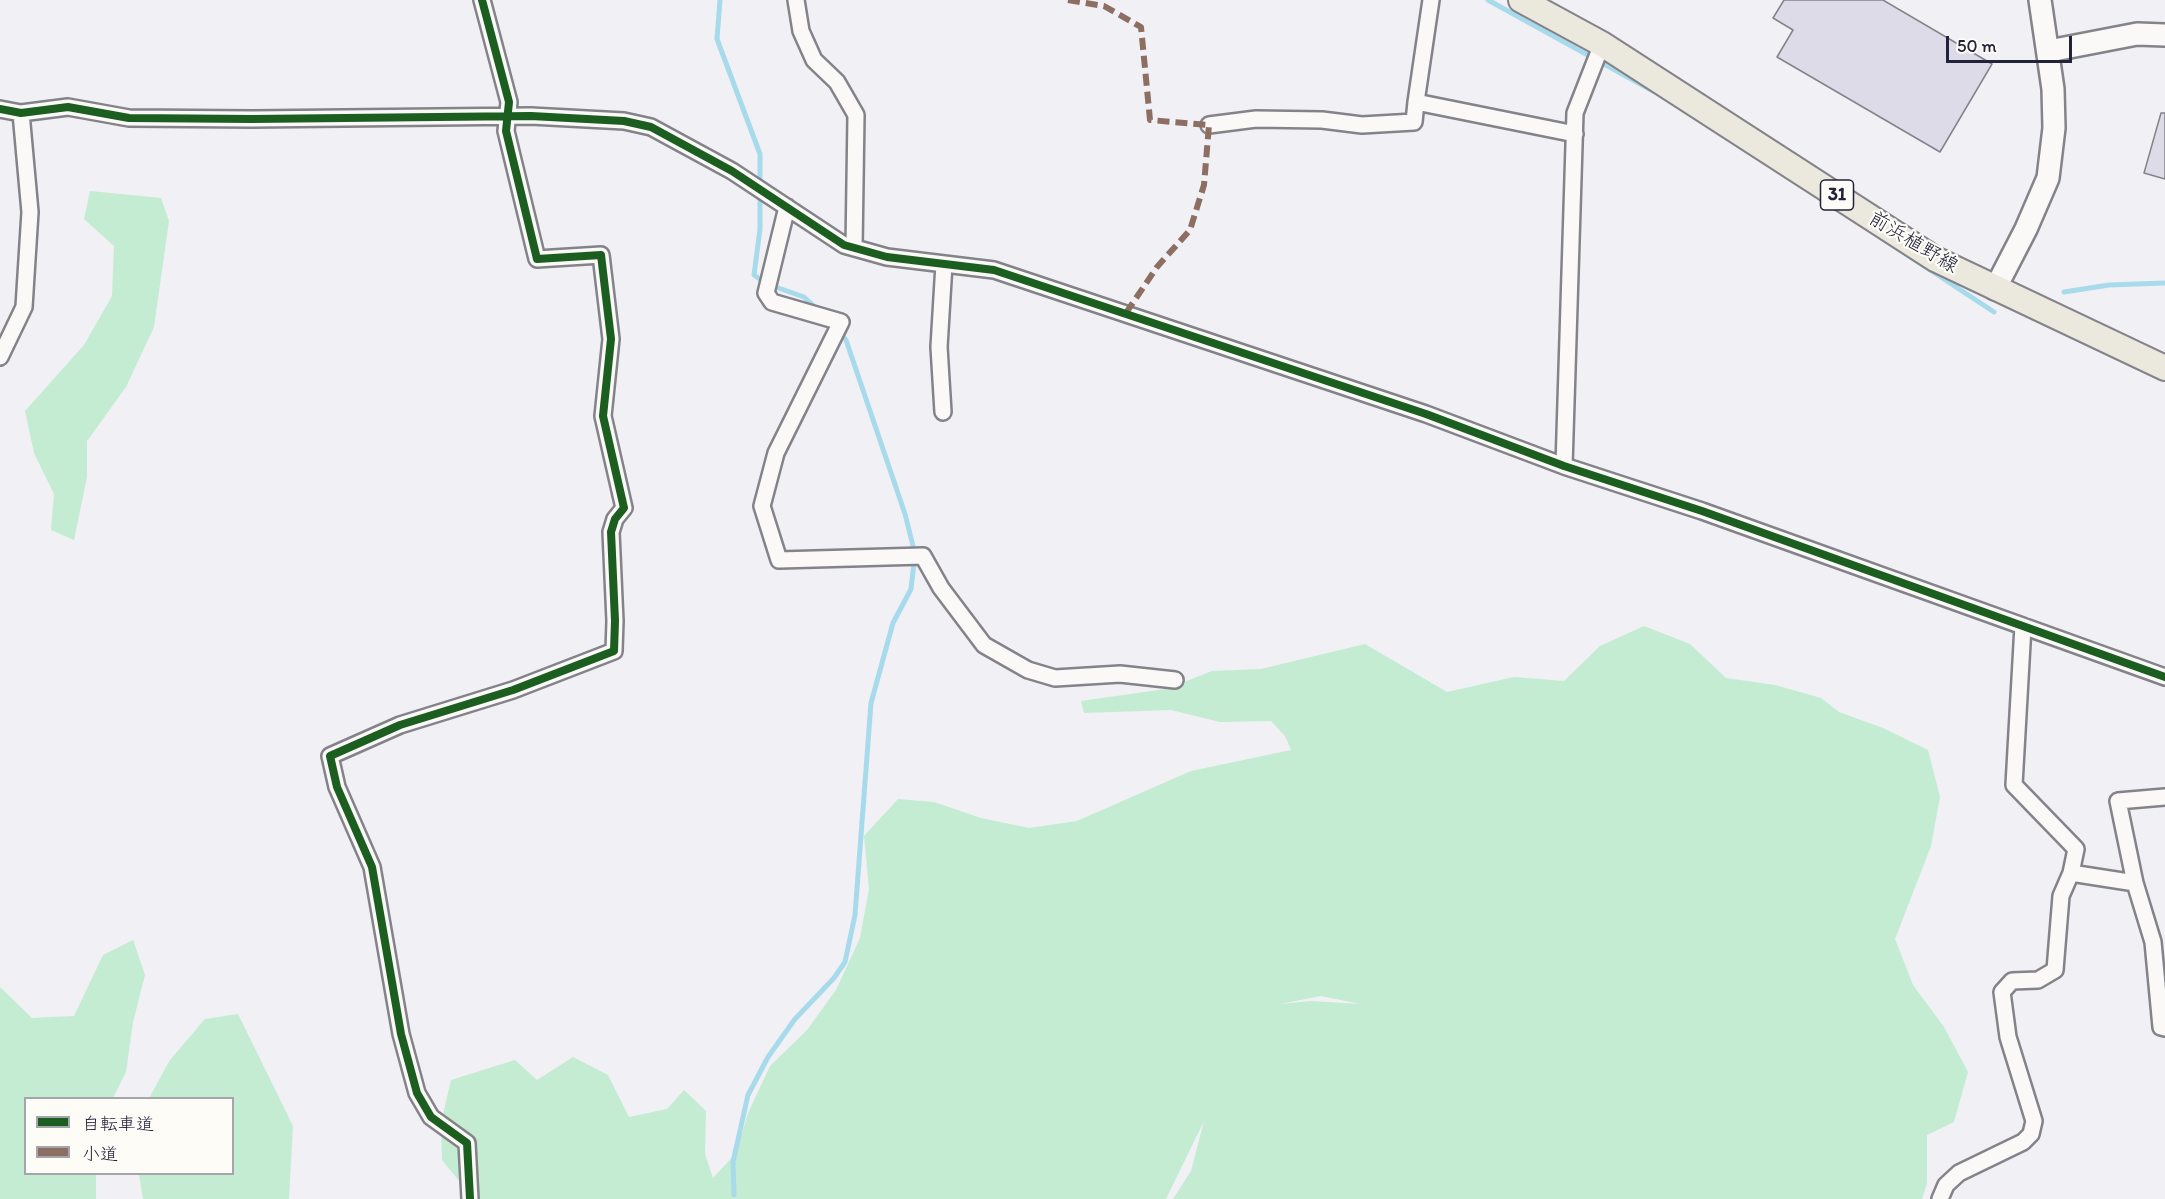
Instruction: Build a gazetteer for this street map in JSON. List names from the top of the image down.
{
  "streets": {
    "main road": ["31", "前浜植野線"]
  },
  "legend": ["自転車道", "小道"],
  "scale_bar": "50 m"
}
